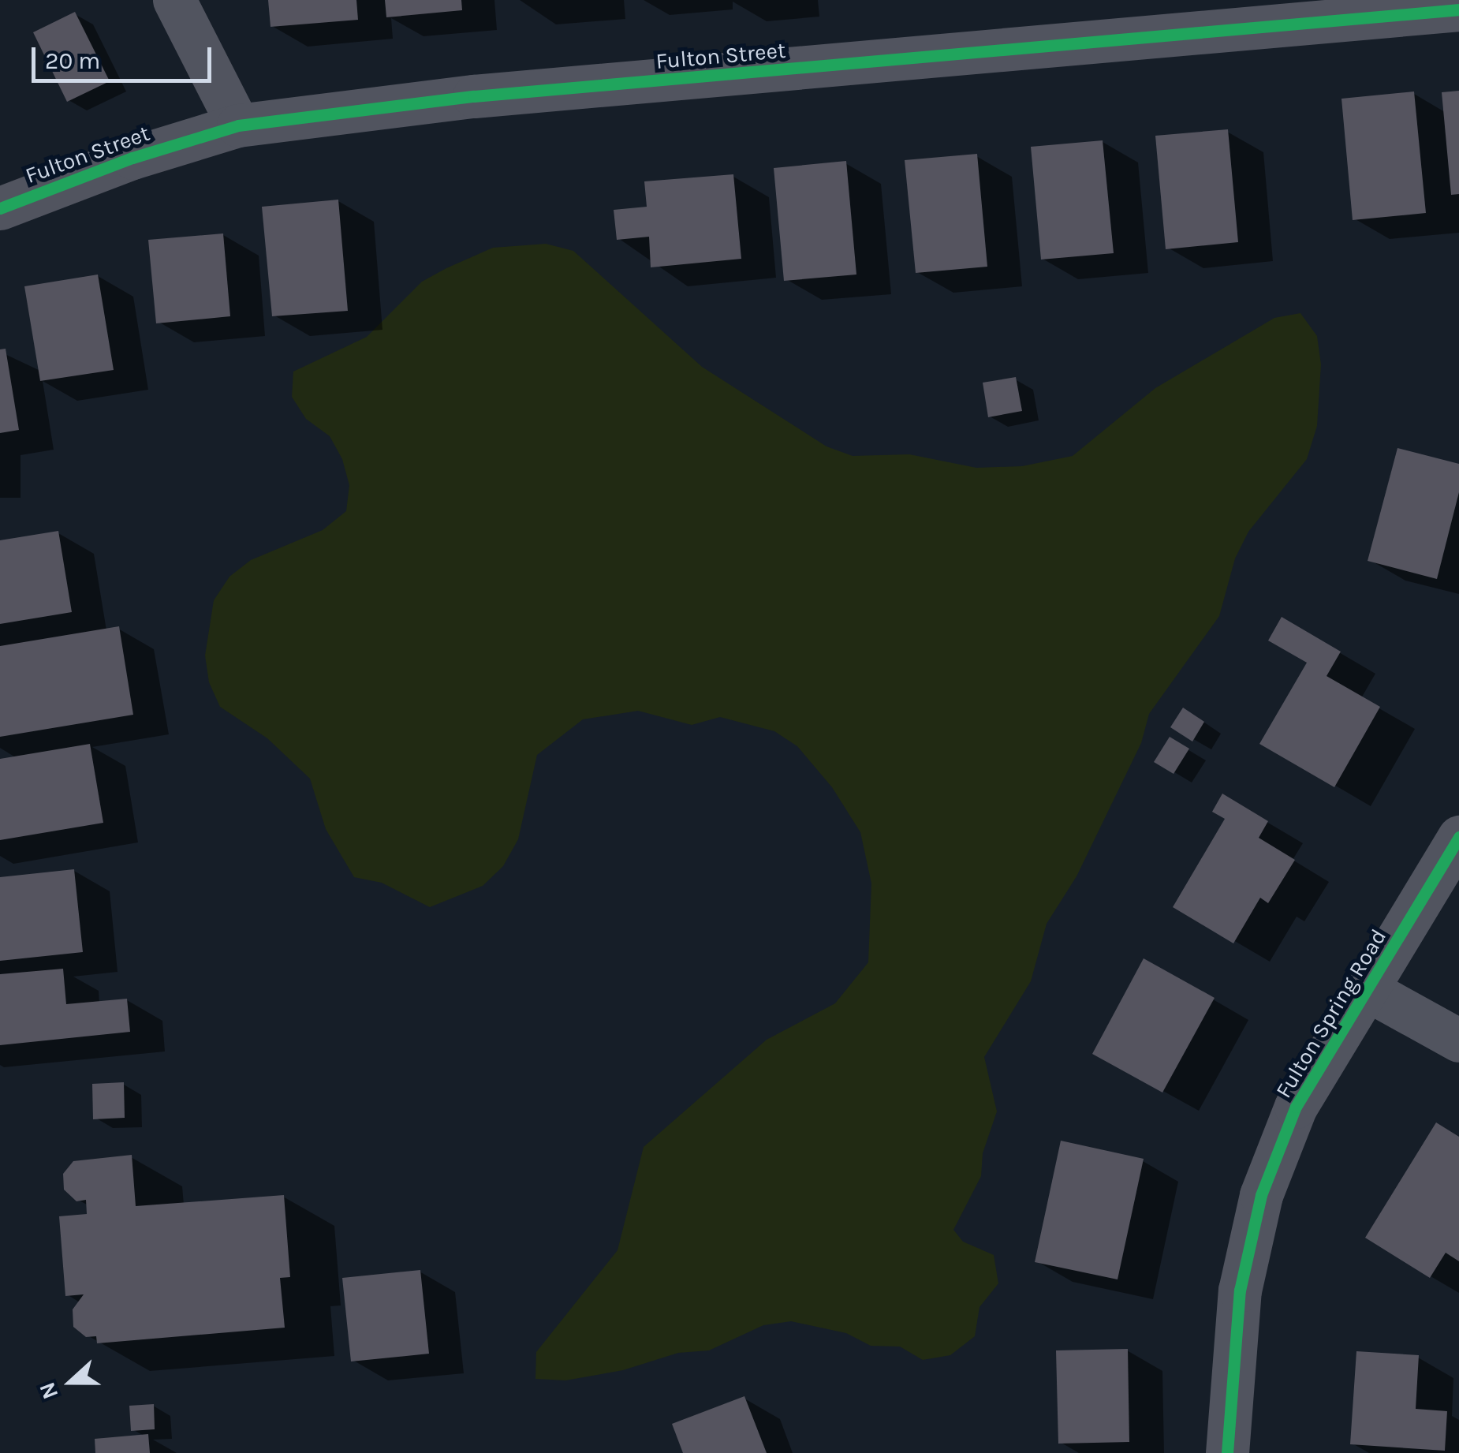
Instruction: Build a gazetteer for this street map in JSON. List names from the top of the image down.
{
  "streets": {
    "street": ["Fulton Street", "Fulton Spring Road"]
  },
  "scale_bar": "20 m",
  "north": "left"
}
